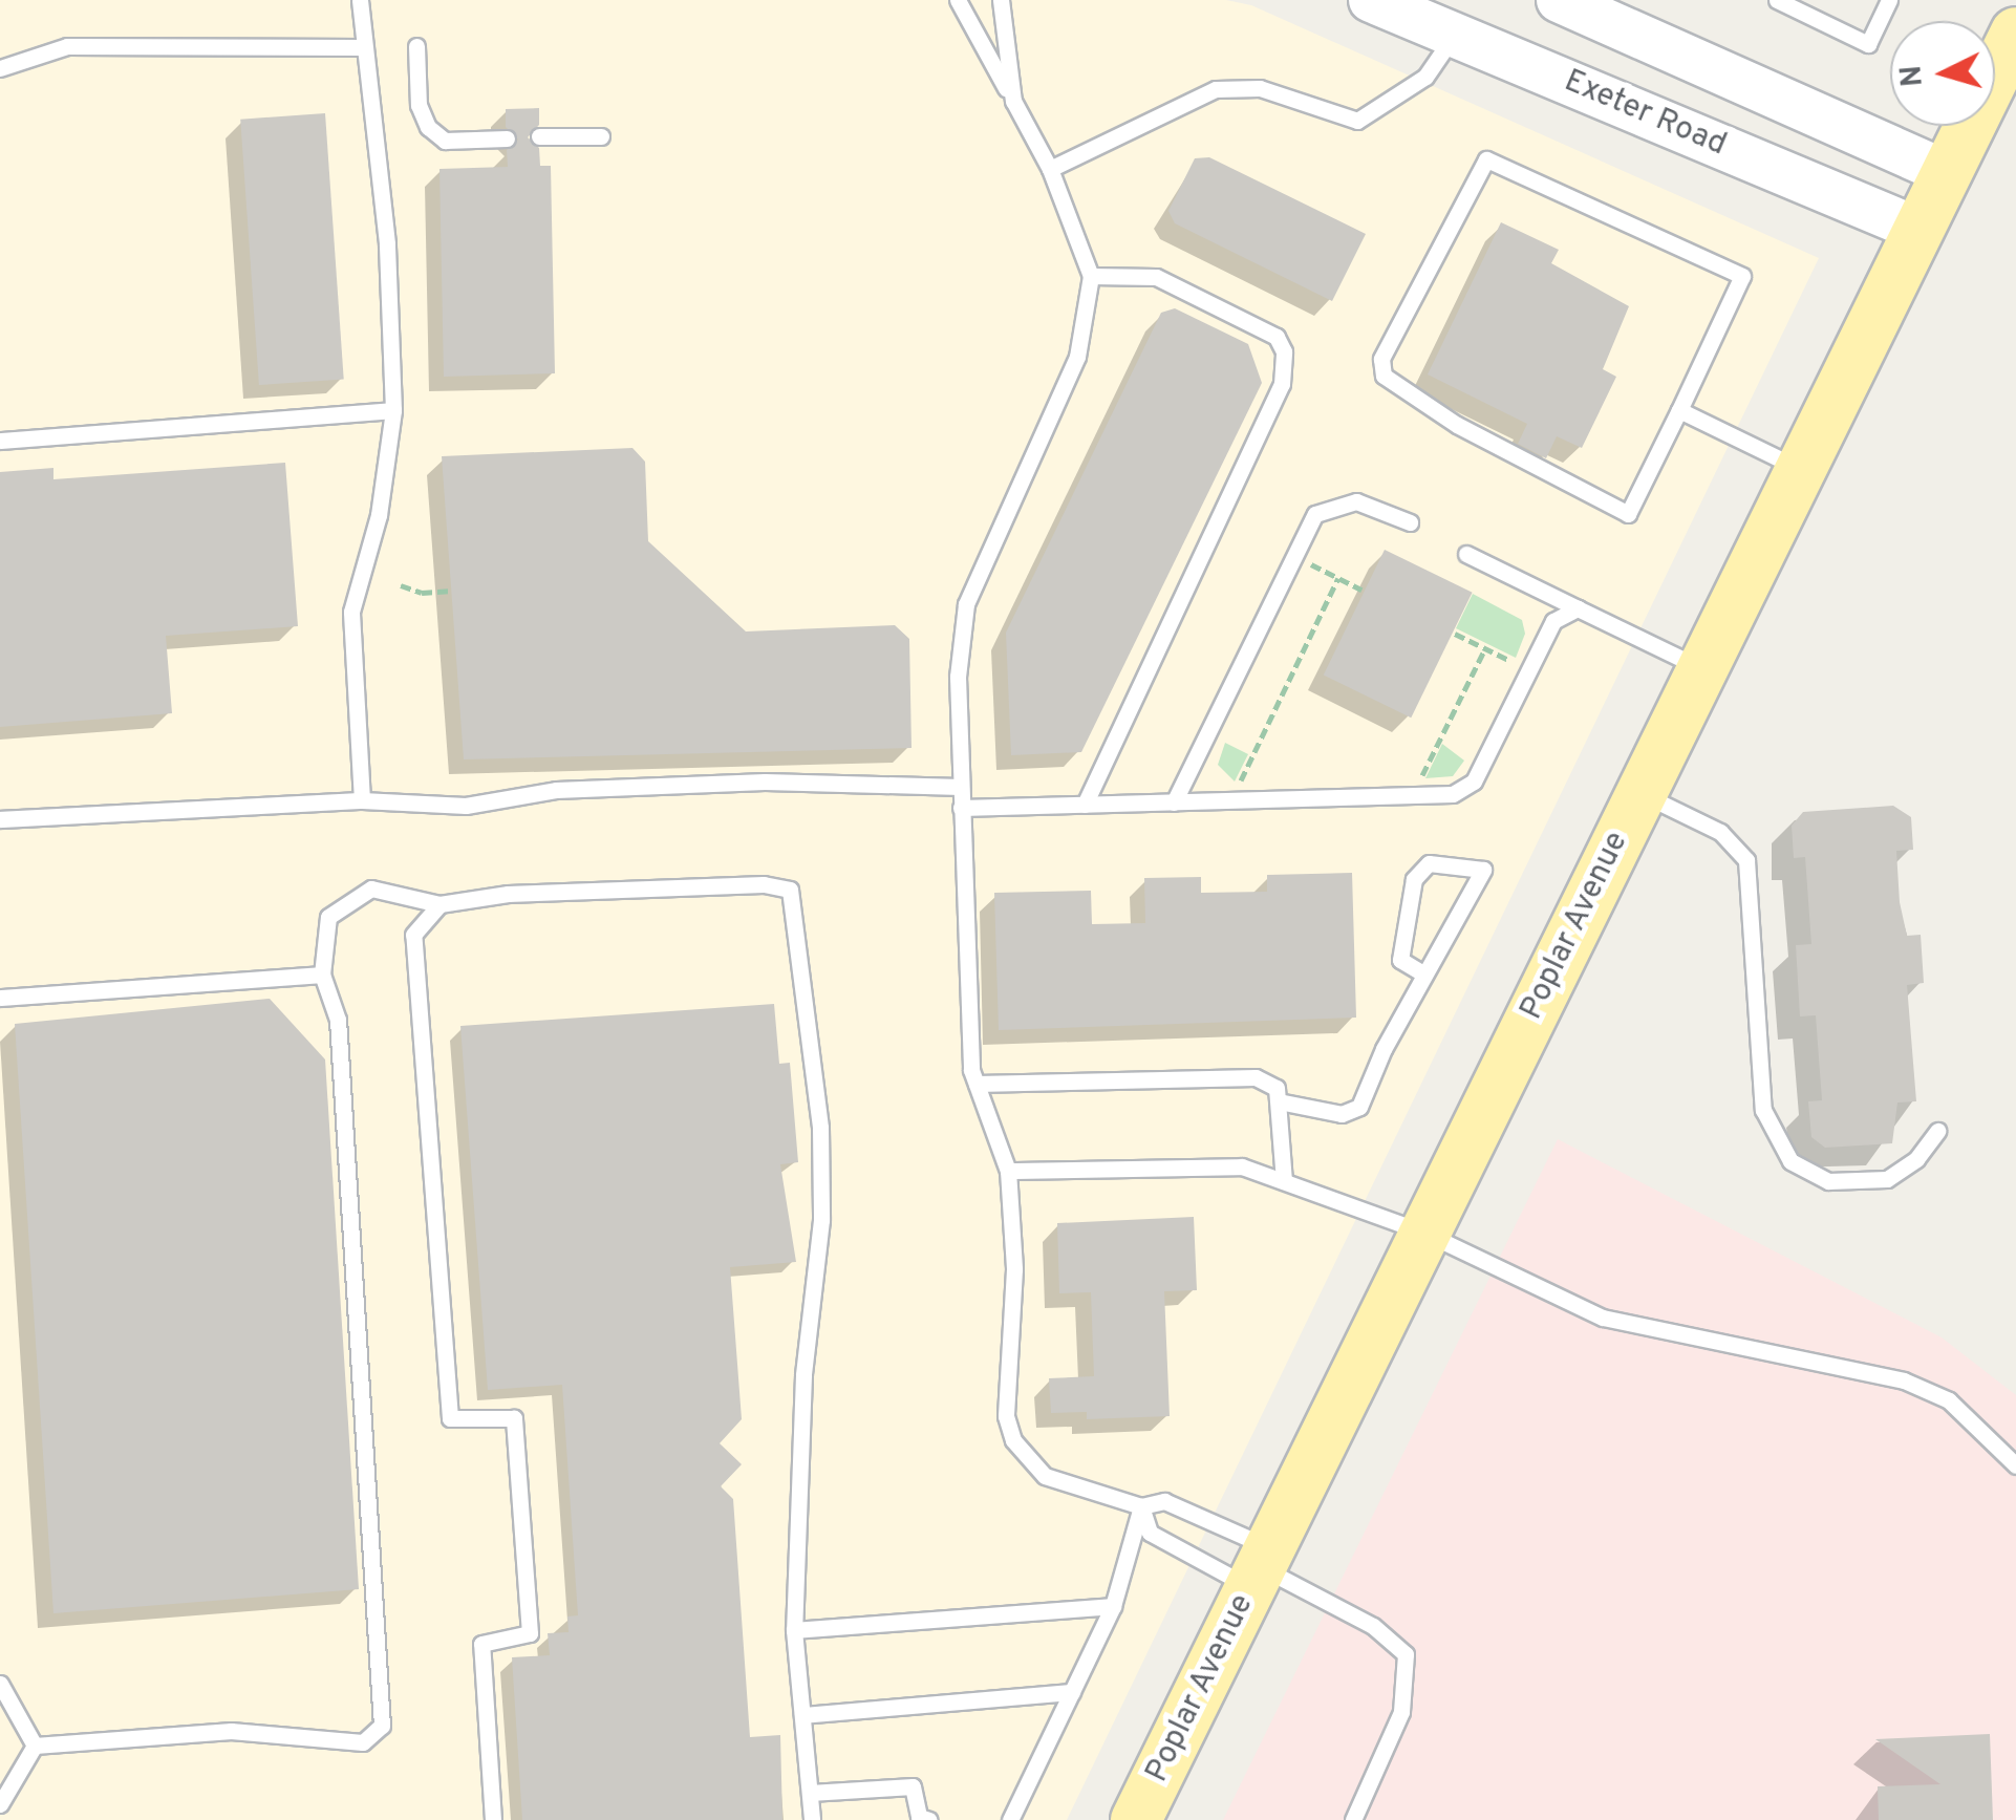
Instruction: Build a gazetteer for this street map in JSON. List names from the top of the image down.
{
  "streets": {
    "main road": ["Poplar Avenue"],
    "street": ["Exeter Road"]
  },
  "crossings": [
    ["Exeter Road", "Poplar Avenue"]
  ],
  "north": "left"
}
